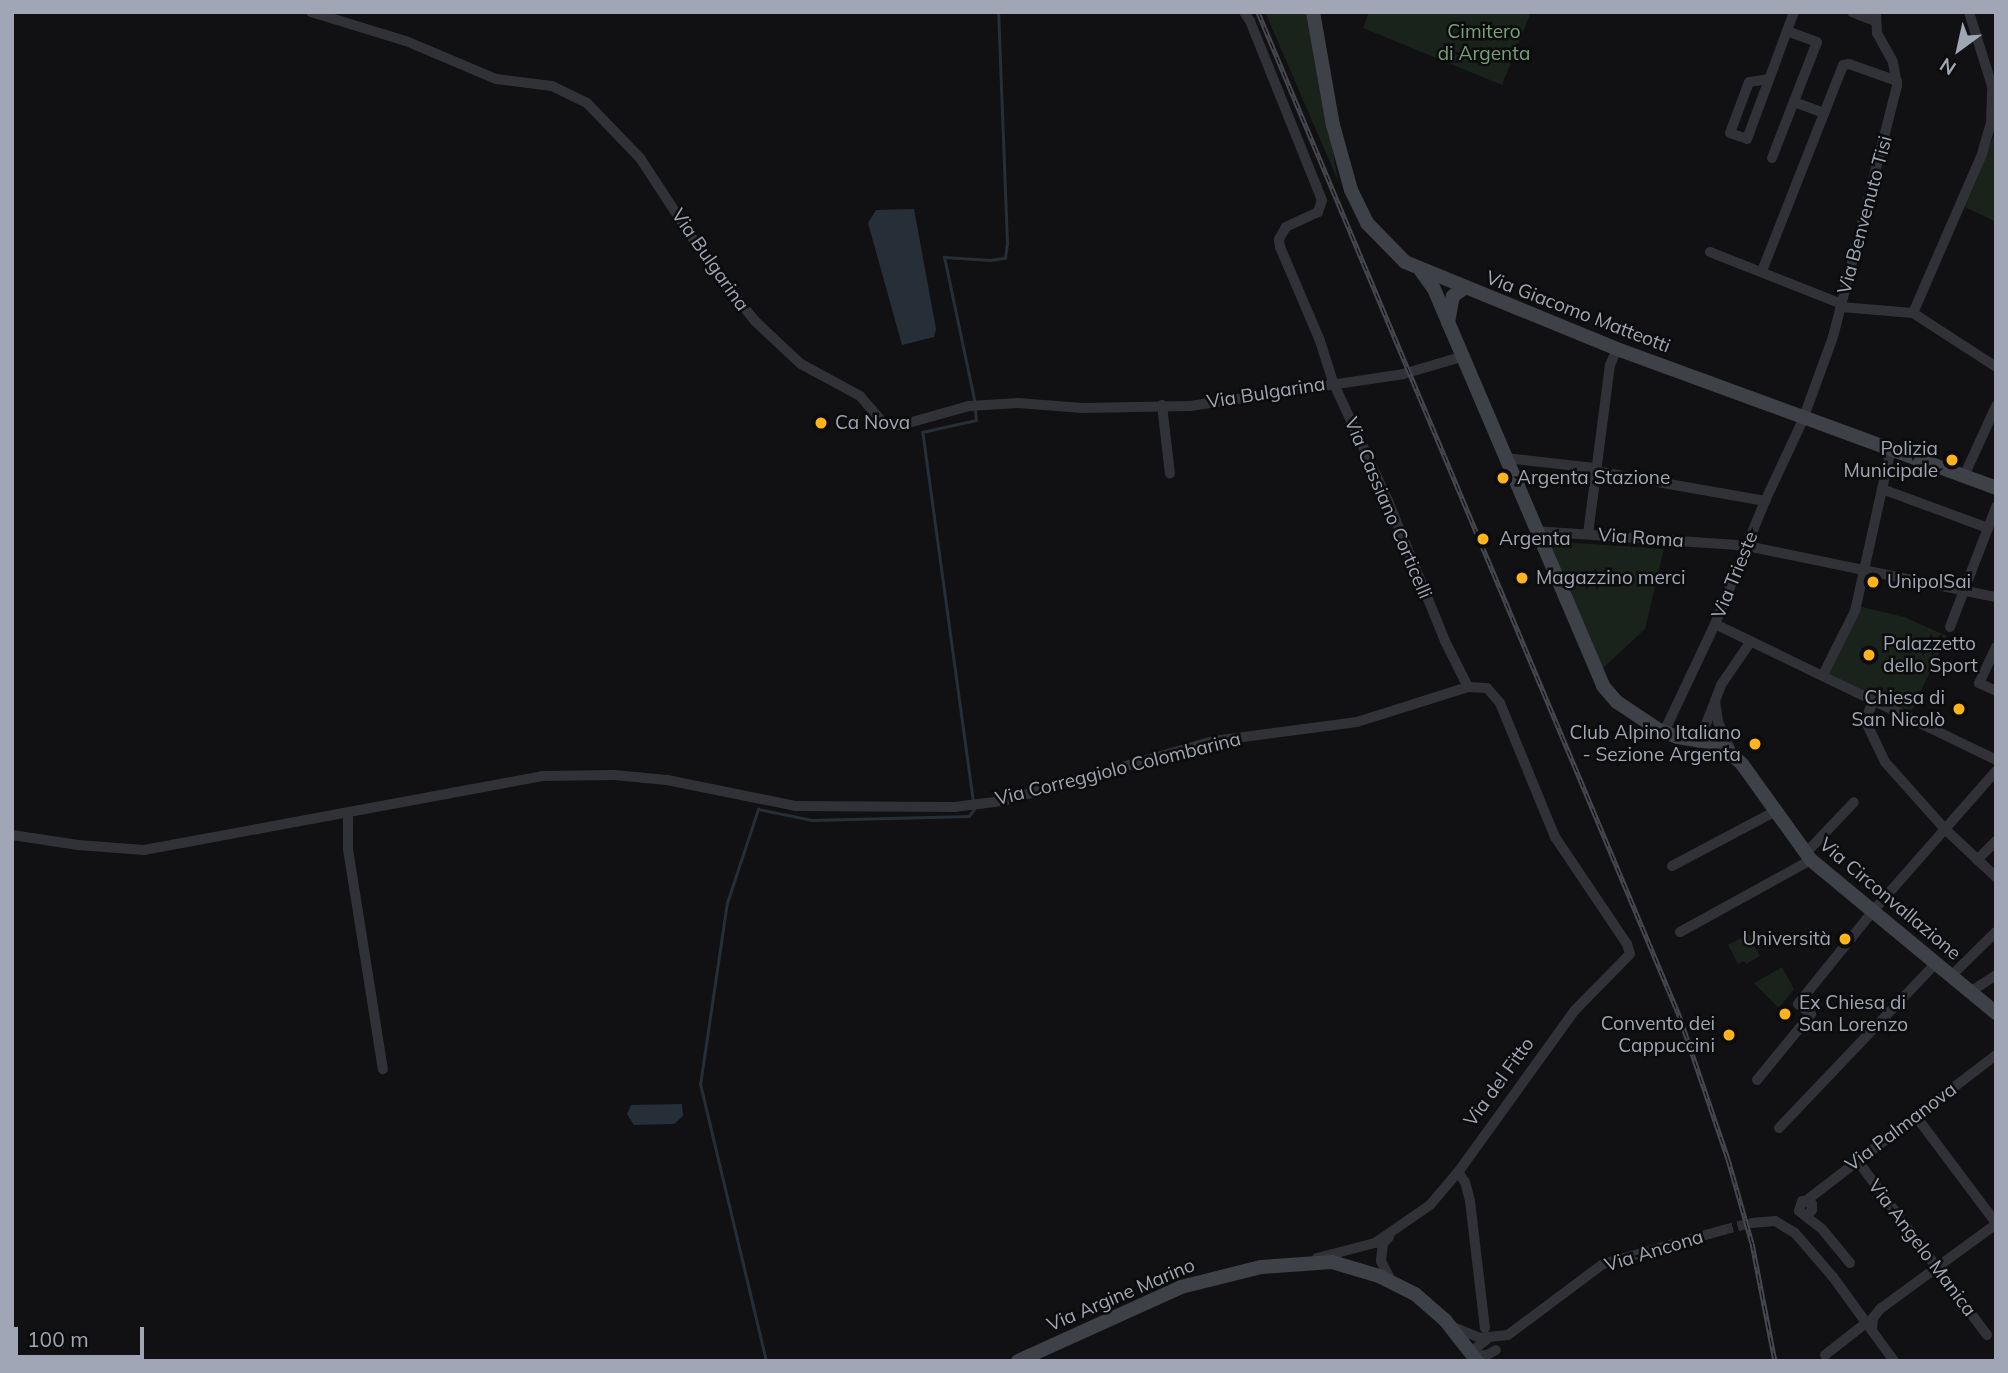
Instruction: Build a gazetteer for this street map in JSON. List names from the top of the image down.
{
  "streets": {
    "street": [
      "Via Benvenuto Tisi",
      "Via Bulgarina",
      "Via Giacomo Matteotti",
      "Via Cassiano Corticelli",
      "Via Roma",
      "Via Trieste",
      "Via Correggiolo Colombarina",
      "Via Circonvallazione",
      "Via del Fitto",
      "Via Palmanova",
      "Via Angelo Manica",
      "Via Ancona",
      "Via Argine Marino"
    ]
  },
  "crossings": [
    ["Via Benvenuto Tisi", "Via Giacomo Matteotti"],
    ["Via Benvenuto Tisi", "Via Trieste"],
    ["Via Bulgarina", "Via Cassiano Corticelli"],
    ["Via Giacomo Matteotti", "Via Trieste"],
    ["Via Cassiano Corticelli", "Via Correggiolo Colombarina"],
    ["Via Cassiano Corticelli", "Via del Fitto"],
    ["Via Roma", "Via Trieste"],
    ["Via Correggiolo Colombarina", "Via del Fitto"],
    ["Via del Fitto", "Via Argine Marino"],
    ["Via Palmanova", "Via Angelo Manica"]
  ],
  "parks": ["Cimitero di Argenta"],
  "places": [
    "Ca Nova",
    "Polizia Municipale",
    "Argenta Stazione",
    "Argenta",
    "Magazzino merci",
    "UnipolSai",
    "Palazzetto dello Sport",
    "Chiesa di San Nicolò",
    "Club Alpino Italiano - Sezione Argenta",
    "Università",
    "Ex Chiesa di San Lorenzo",
    "Convento dei Cappuccini"
  ],
  "scale_bar": "100 m",
  "north": "bottom left"
}
